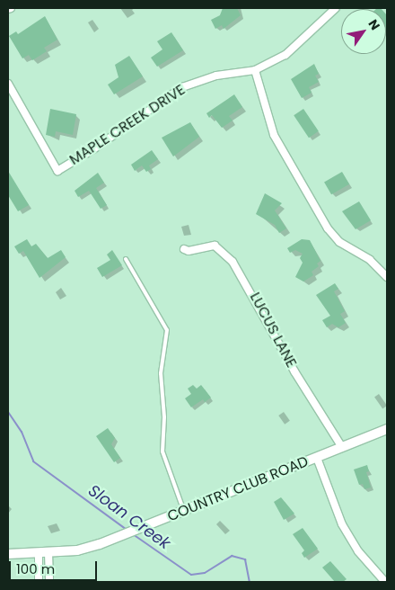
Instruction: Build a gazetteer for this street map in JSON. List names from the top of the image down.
{
  "streets": {
    "main road": ["COUNTRY CLUB ROAD"],
    "street": ["MAPLE CREEK DRIVE", "LUCUS LANE"]
  },
  "crossings": [
    ["LUCUS LANE", "COUNTRY CLUB ROAD"]
  ],
  "water": ["Sloan Creek"],
  "scale_bar": "100 m",
  "north": "top right"
}
